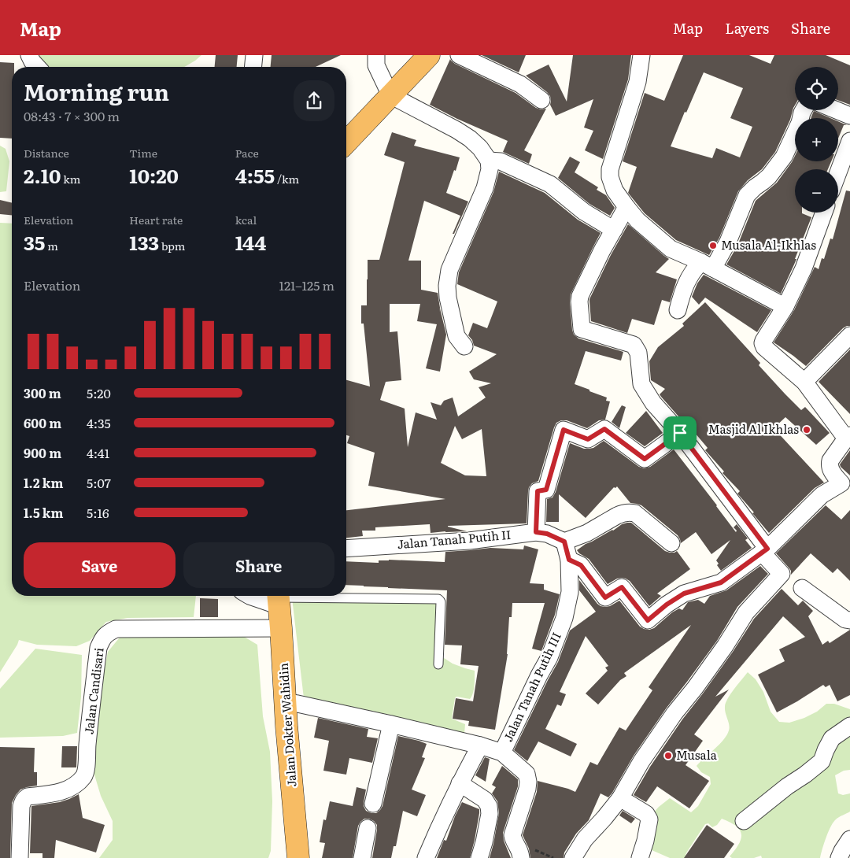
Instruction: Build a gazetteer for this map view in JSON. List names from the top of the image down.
{
  "streets": {
    "highway": ["Jalan Dokter Wahidin"],
    "street": ["Jalan Tanah Putih II", "Jalan Tanah Putih III", "Jalan Candisari"]
  },
  "crossings": [
    ["Jalan Tanah Putih II", "Jalan Tanah Putih III"],
    ["Jalan Tanah Putih III", "Jalan Dokter Wahidin"],
    ["Jalan Candisari", "Jalan Dokter Wahidin"]
  ],
  "places": ["Musala Al-Ikhlas", "Masjid Al Ikhlas", "Musala"],
  "page": {
    "header": "Map",
    "nav": ["Map", "Layers", "Share"],
    "map_buttons": ["+", "−"],
    "heading": ["Morning run", "08:43 · 7 × 300 m"],
    "stats": [
      ["Distance", "2.10 km"],
      ["Time", "10:20"],
      ["Pace", "4:55 /km"],
      ["Elevation", "35 m"],
      ["Heart rate", "133 bpm"],
      ["kcal", "144"]
    ],
    "chart": ["Elevation", "121–125 m"],
    "list": [
      {
        "name": "300 m",
        "note": "5:20"
      },
      {
        "name": "600 m",
        "note": "4:35"
      },
      {
        "name": "900 m",
        "note": "4:41"
      },
      {
        "name": "1.2 km",
        "note": "5:07"
      },
      {
        "name": "1.5 km",
        "note": "5:16"
      }
    ],
    "buttons": ["Save", "Share"]
  }
}
